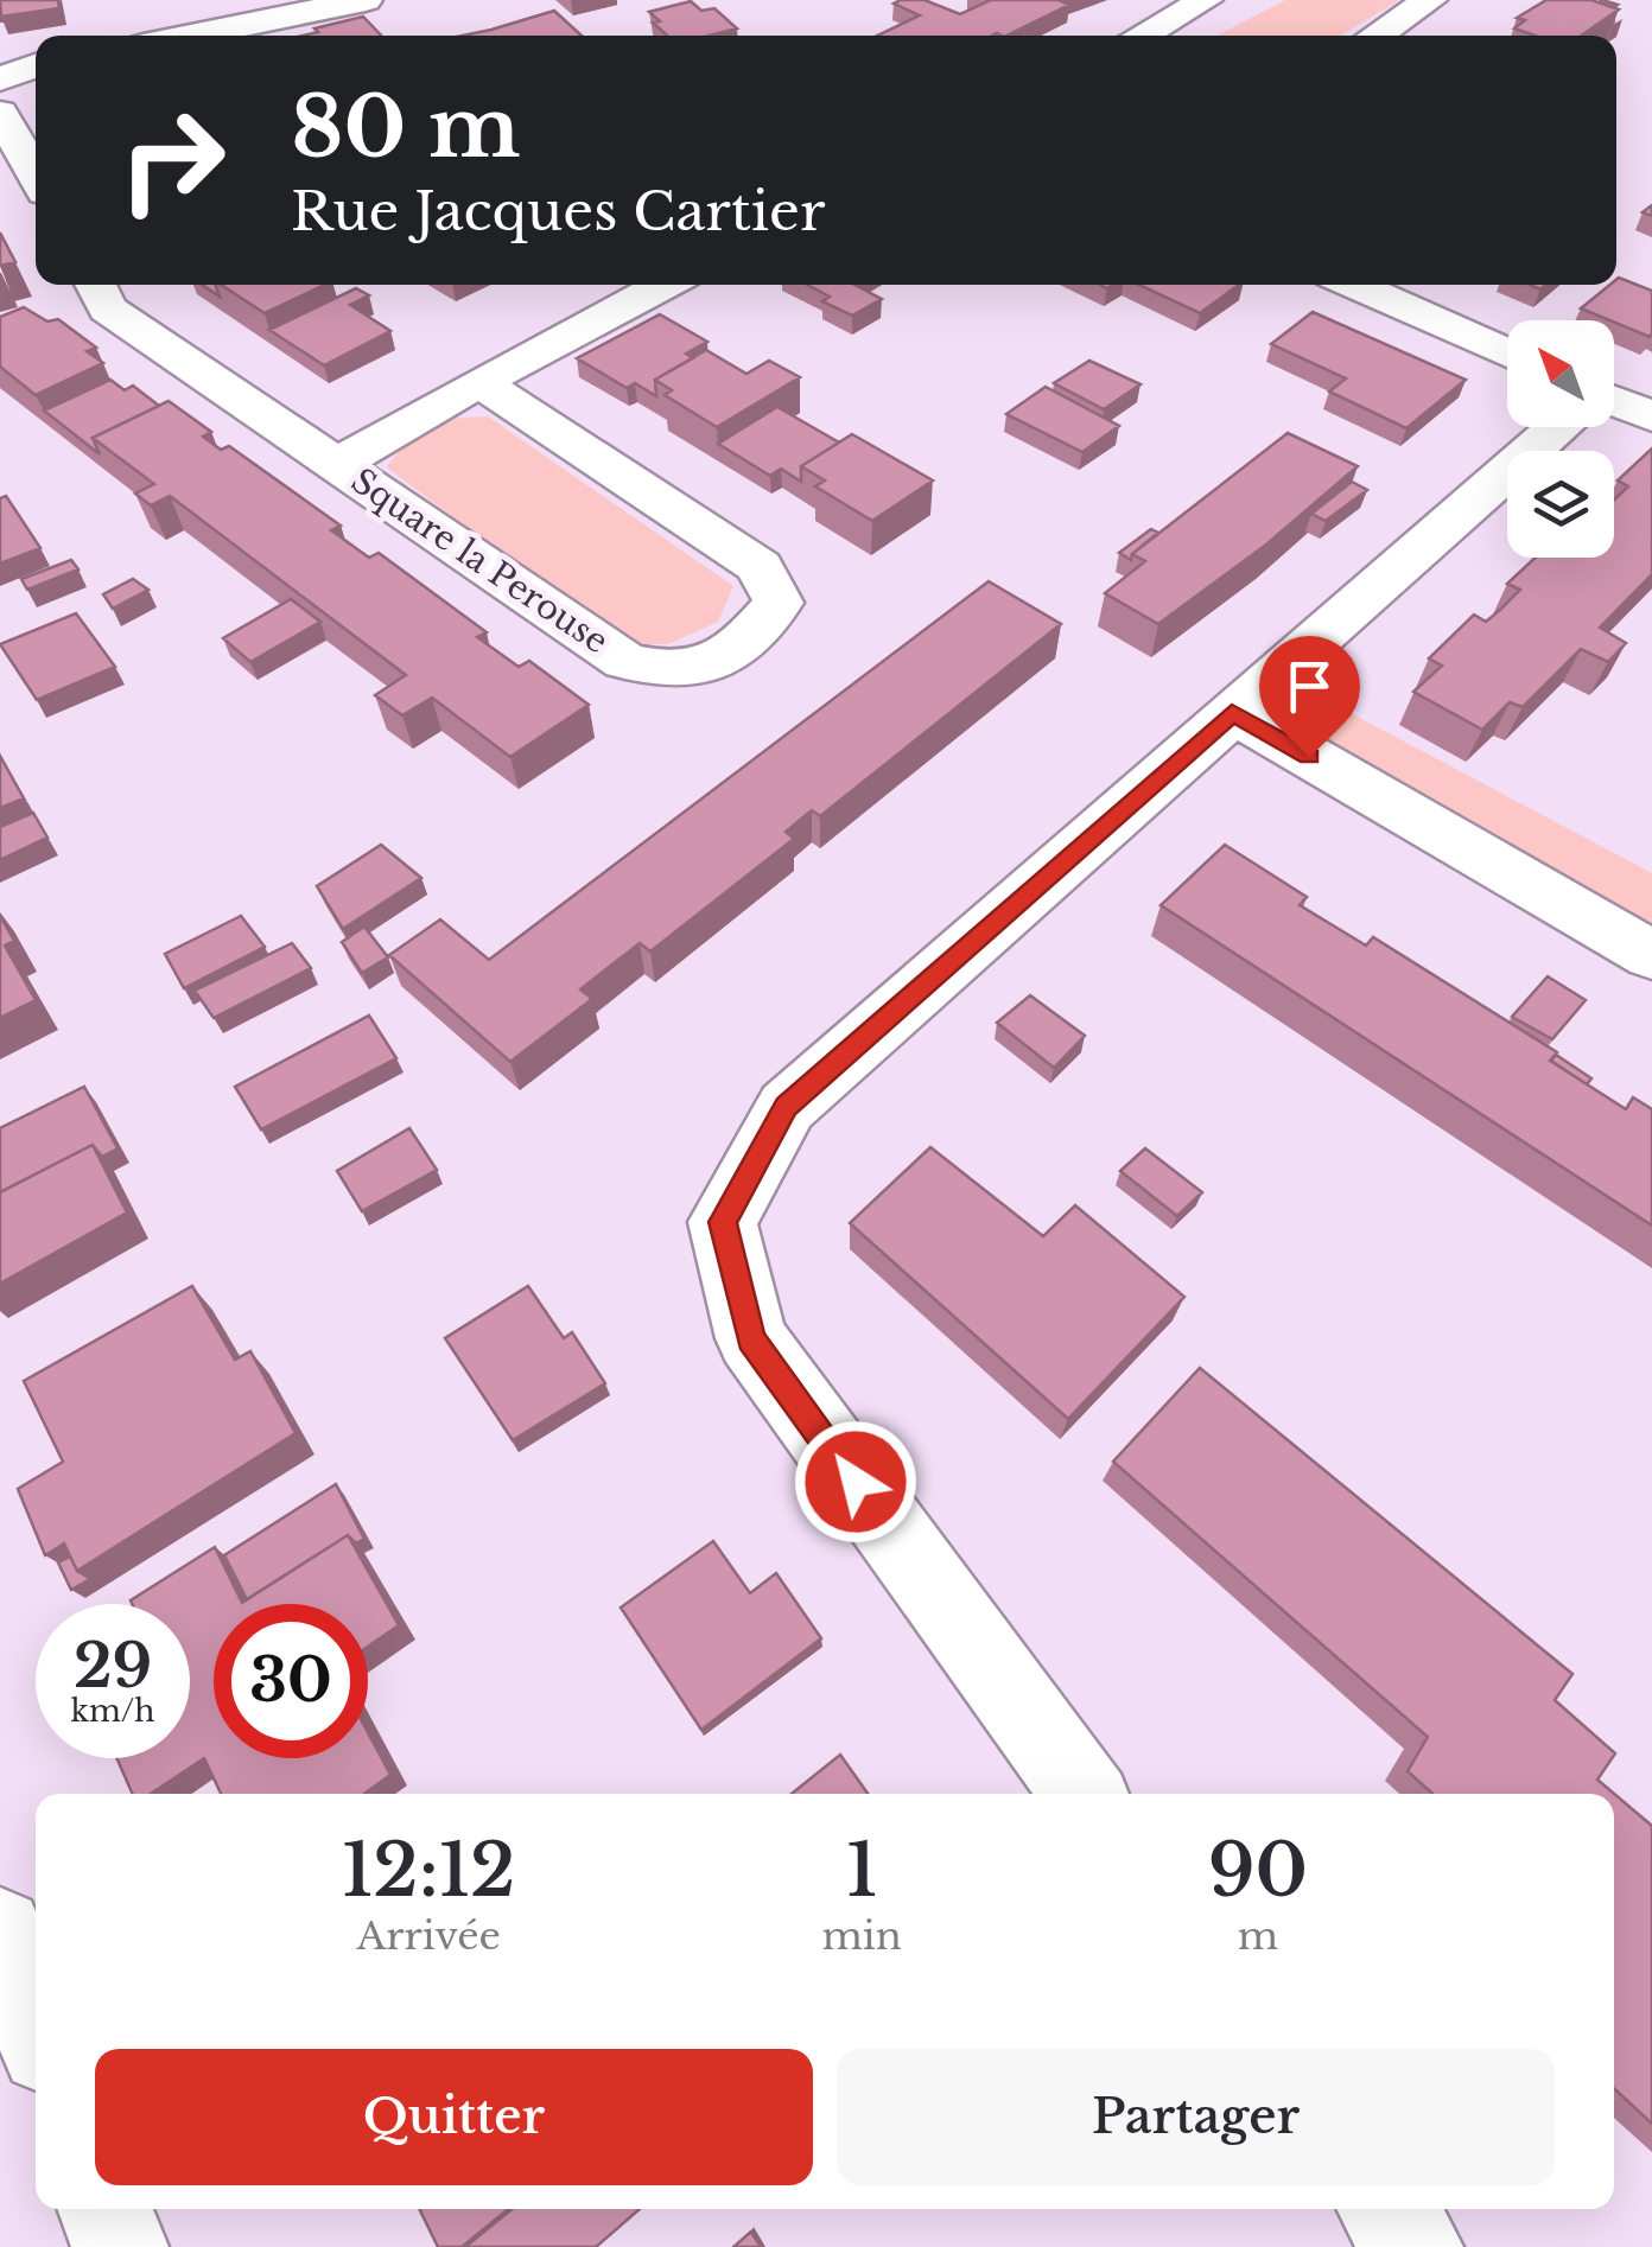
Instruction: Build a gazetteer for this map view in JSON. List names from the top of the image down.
{
  "streets": {
    "street": ["Square la Perouse"]
  },
  "north": "top left",
  "page": {
    "turn": ["80 m", "Rue Jacques Cartier"],
    "speed": "29 km/h",
    "limit": "30",
    "eta": [
      "12:12",
      "Arrivée",
      "1",
      "min",
      "90",
      "m"
    ],
    "buttons": ["Quitter", "Partager"]
  }
}
